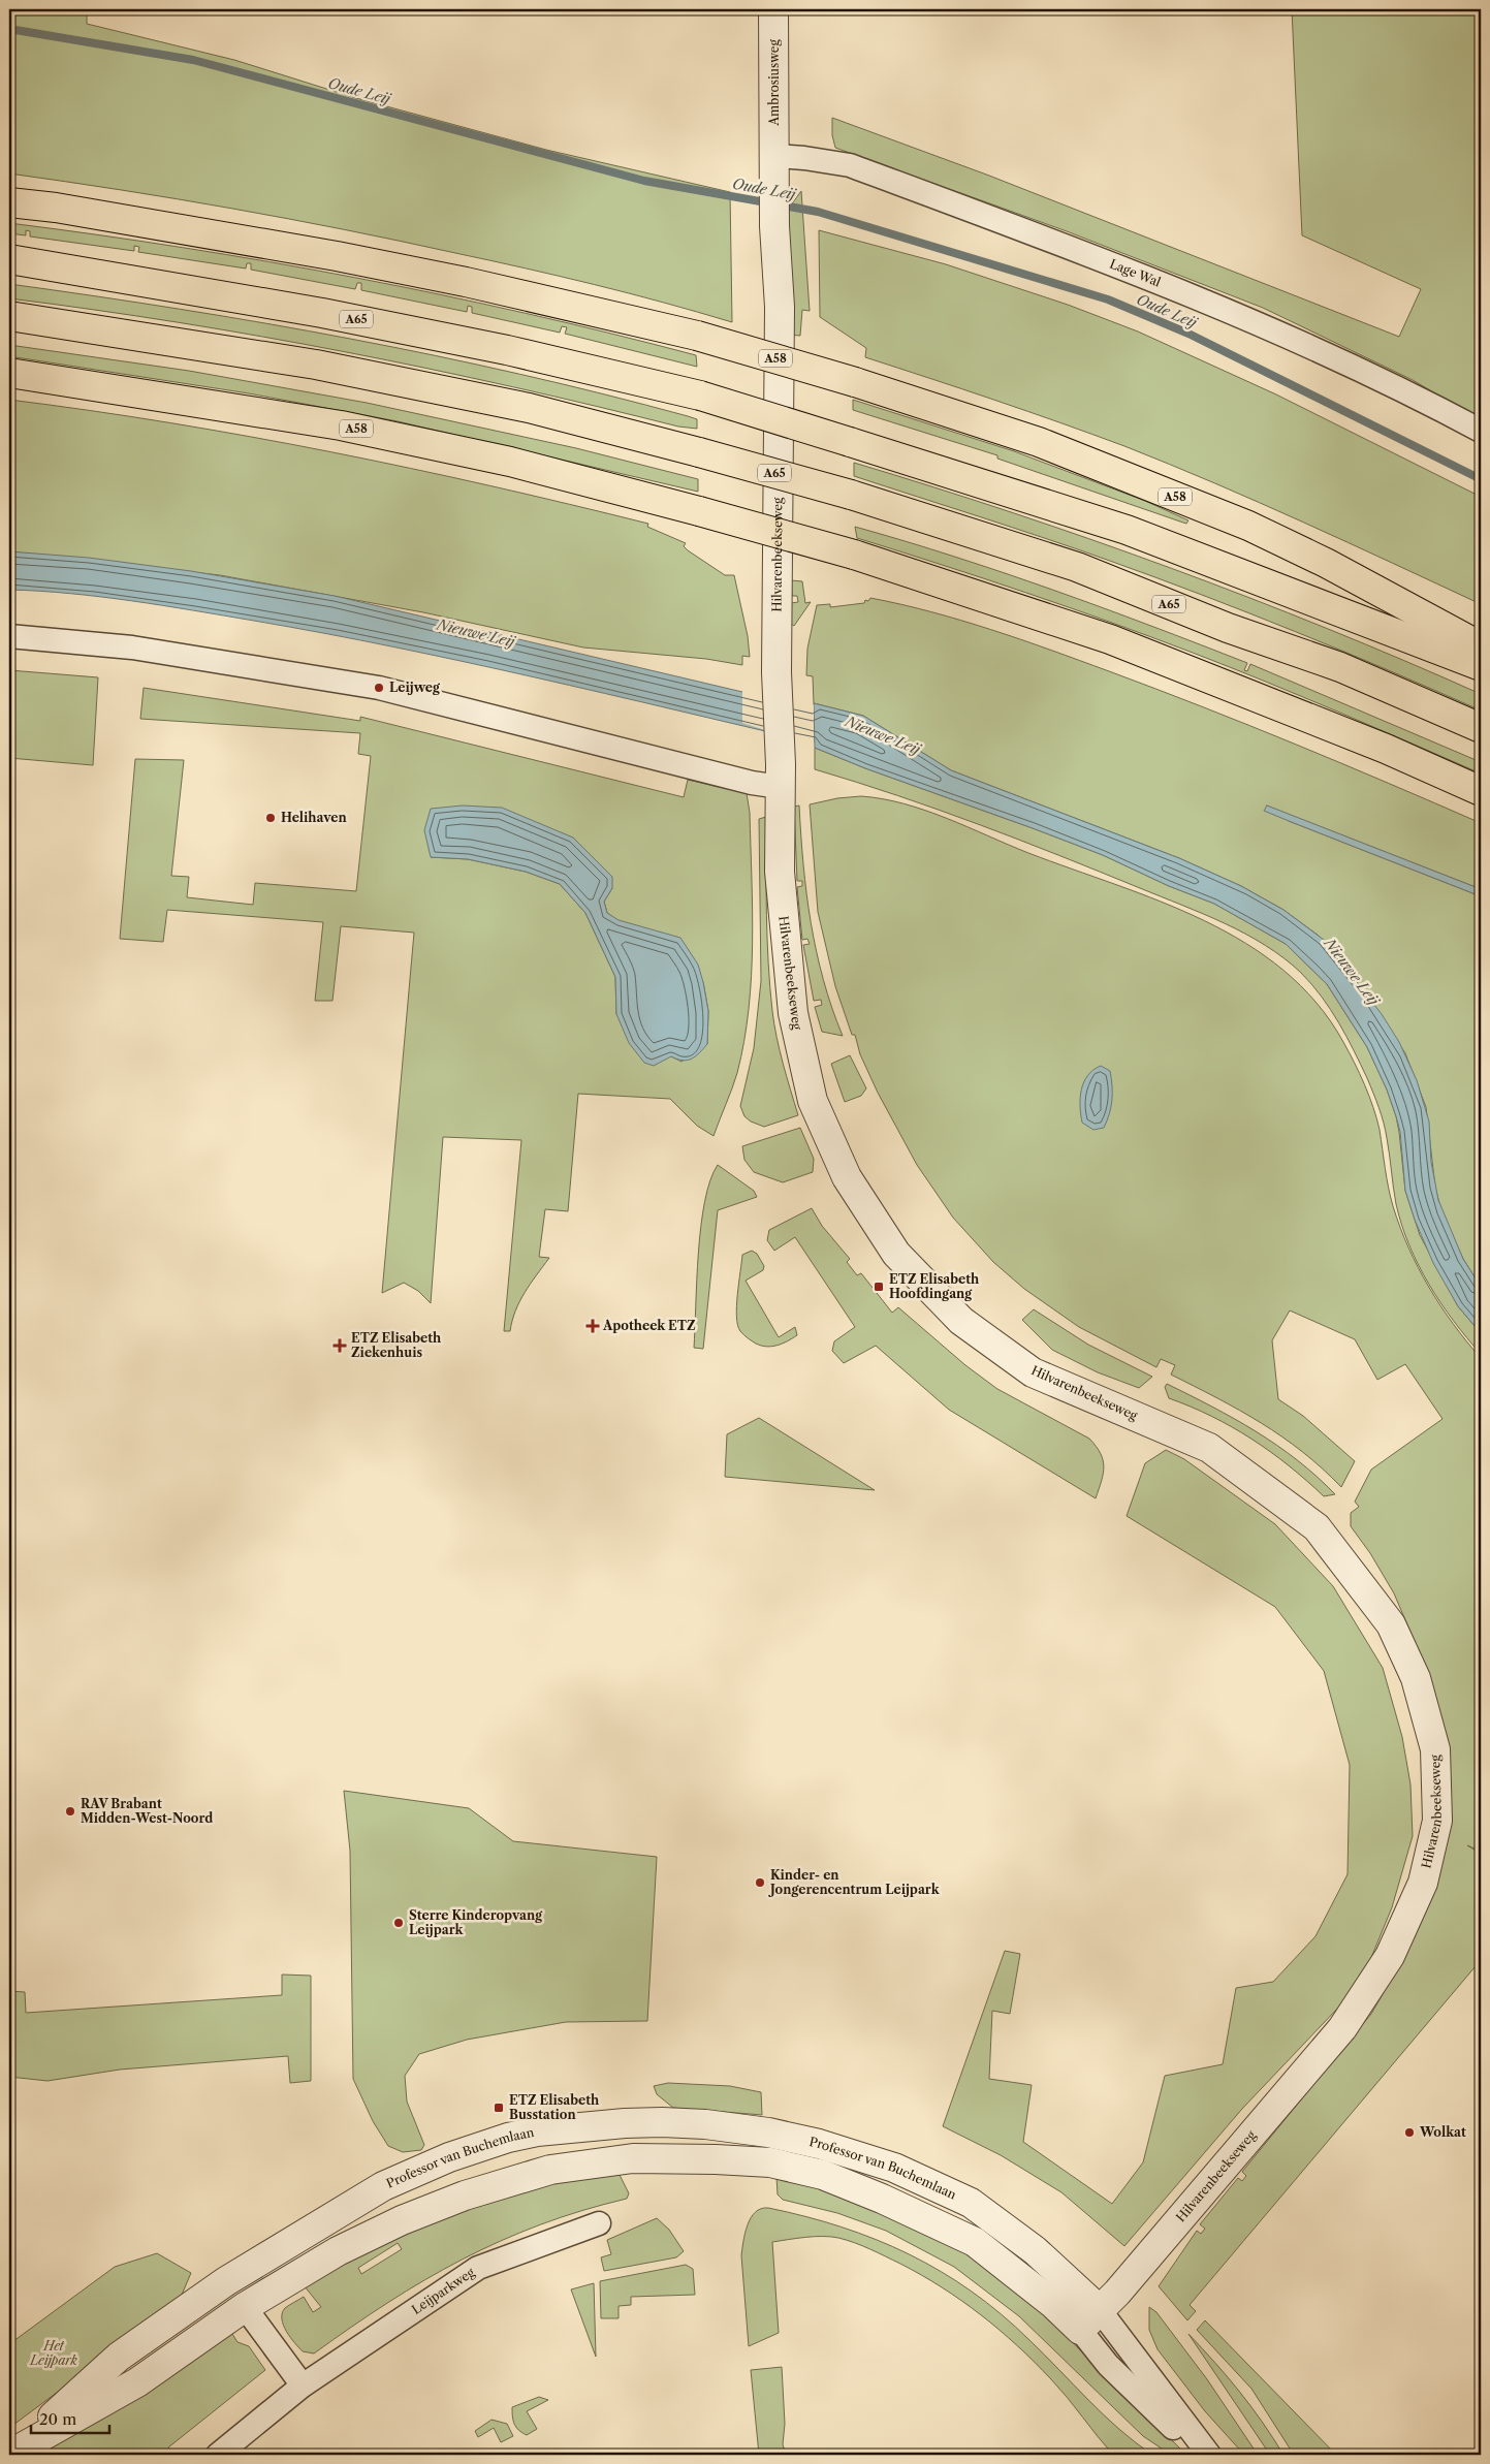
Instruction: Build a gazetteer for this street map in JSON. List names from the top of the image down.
{
  "streets": {
    "highway": ["A65", "A58"],
    "street": [
      "Ambrosiusweg",
      "Lage Wal",
      "Hilvarenbeekseweg",
      "Professor van Buchemlaan",
      "Leijparkweg"
    ]
  },
  "crossings": [
    ["Ambrosiusweg", "Lage Wal"],
    ["Ambrosiusweg", "Hilvarenbeekseweg"],
    ["Lage Wal", "Hilvarenbeekseweg"],
    ["Hilvarenbeekseweg", "Professor van Buchemlaan"]
  ],
  "water": ["Oude Leij", "Nieuwe Leij"],
  "parks": ["Het Leijpark"],
  "places": {
    "other": [
      "Leijweg",
      "Helihaven",
      "RAV Brabant Midden-West-Noord",
      "Kinder- en Jongerencentrum Leijpark",
      "Sterre Kinderopvang Leijpark",
      "Wolkat"
    ],
    "transit": ["ETZ Elisabeth Hoofdingang", "ETZ Elisabeth Busstation"],
    "health": ["Apotheek ETZ", "ETZ Elisabeth Ziekenhuis"]
  },
  "scale_bar": "20 m"
}
